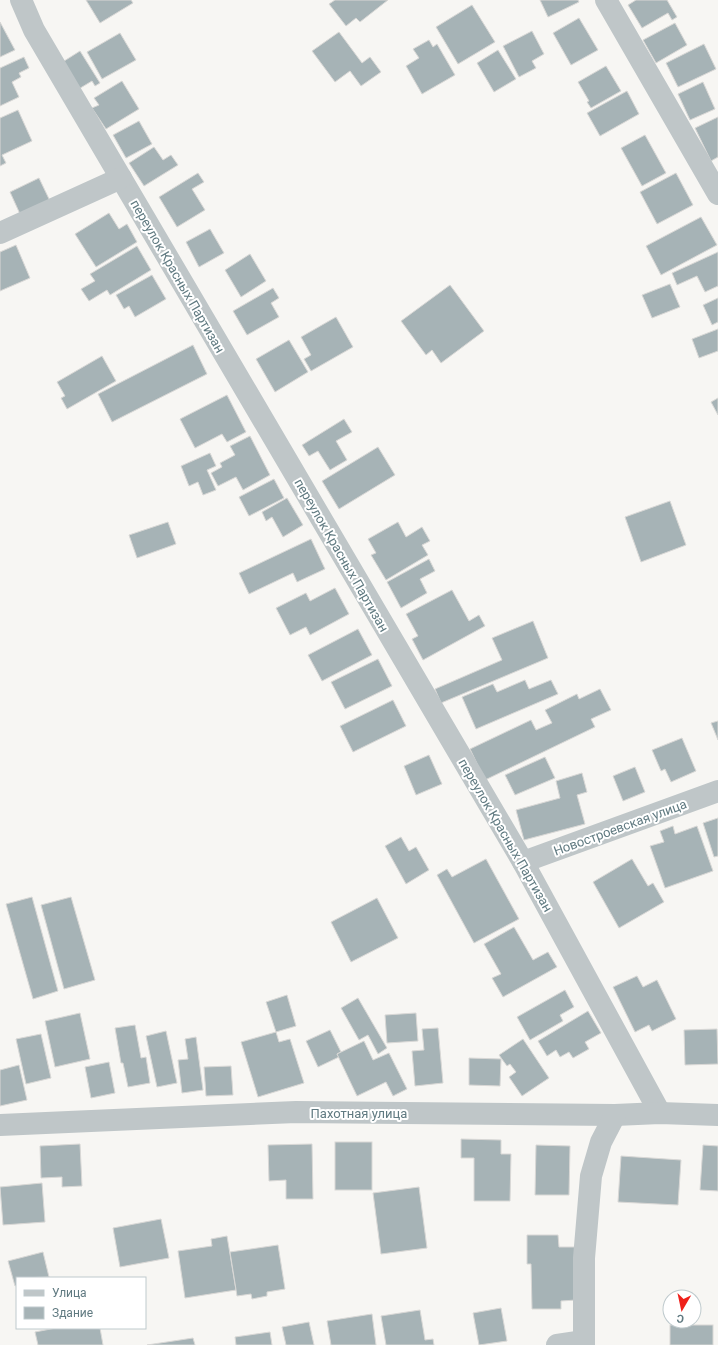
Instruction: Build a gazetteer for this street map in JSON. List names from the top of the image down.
{
  "streets": {
    "street": ["переулок Красных Партизан", "Новостроевская улица", "Пахотная улица"]
  },
  "crossings": [
    ["переулок Красных Партизан", "Новостроевская улица"],
    ["переулок Красных Партизан", "Пахотная улица"]
  ],
  "legend": ["Улица", "Здание"],
  "north": "bottom"
}
